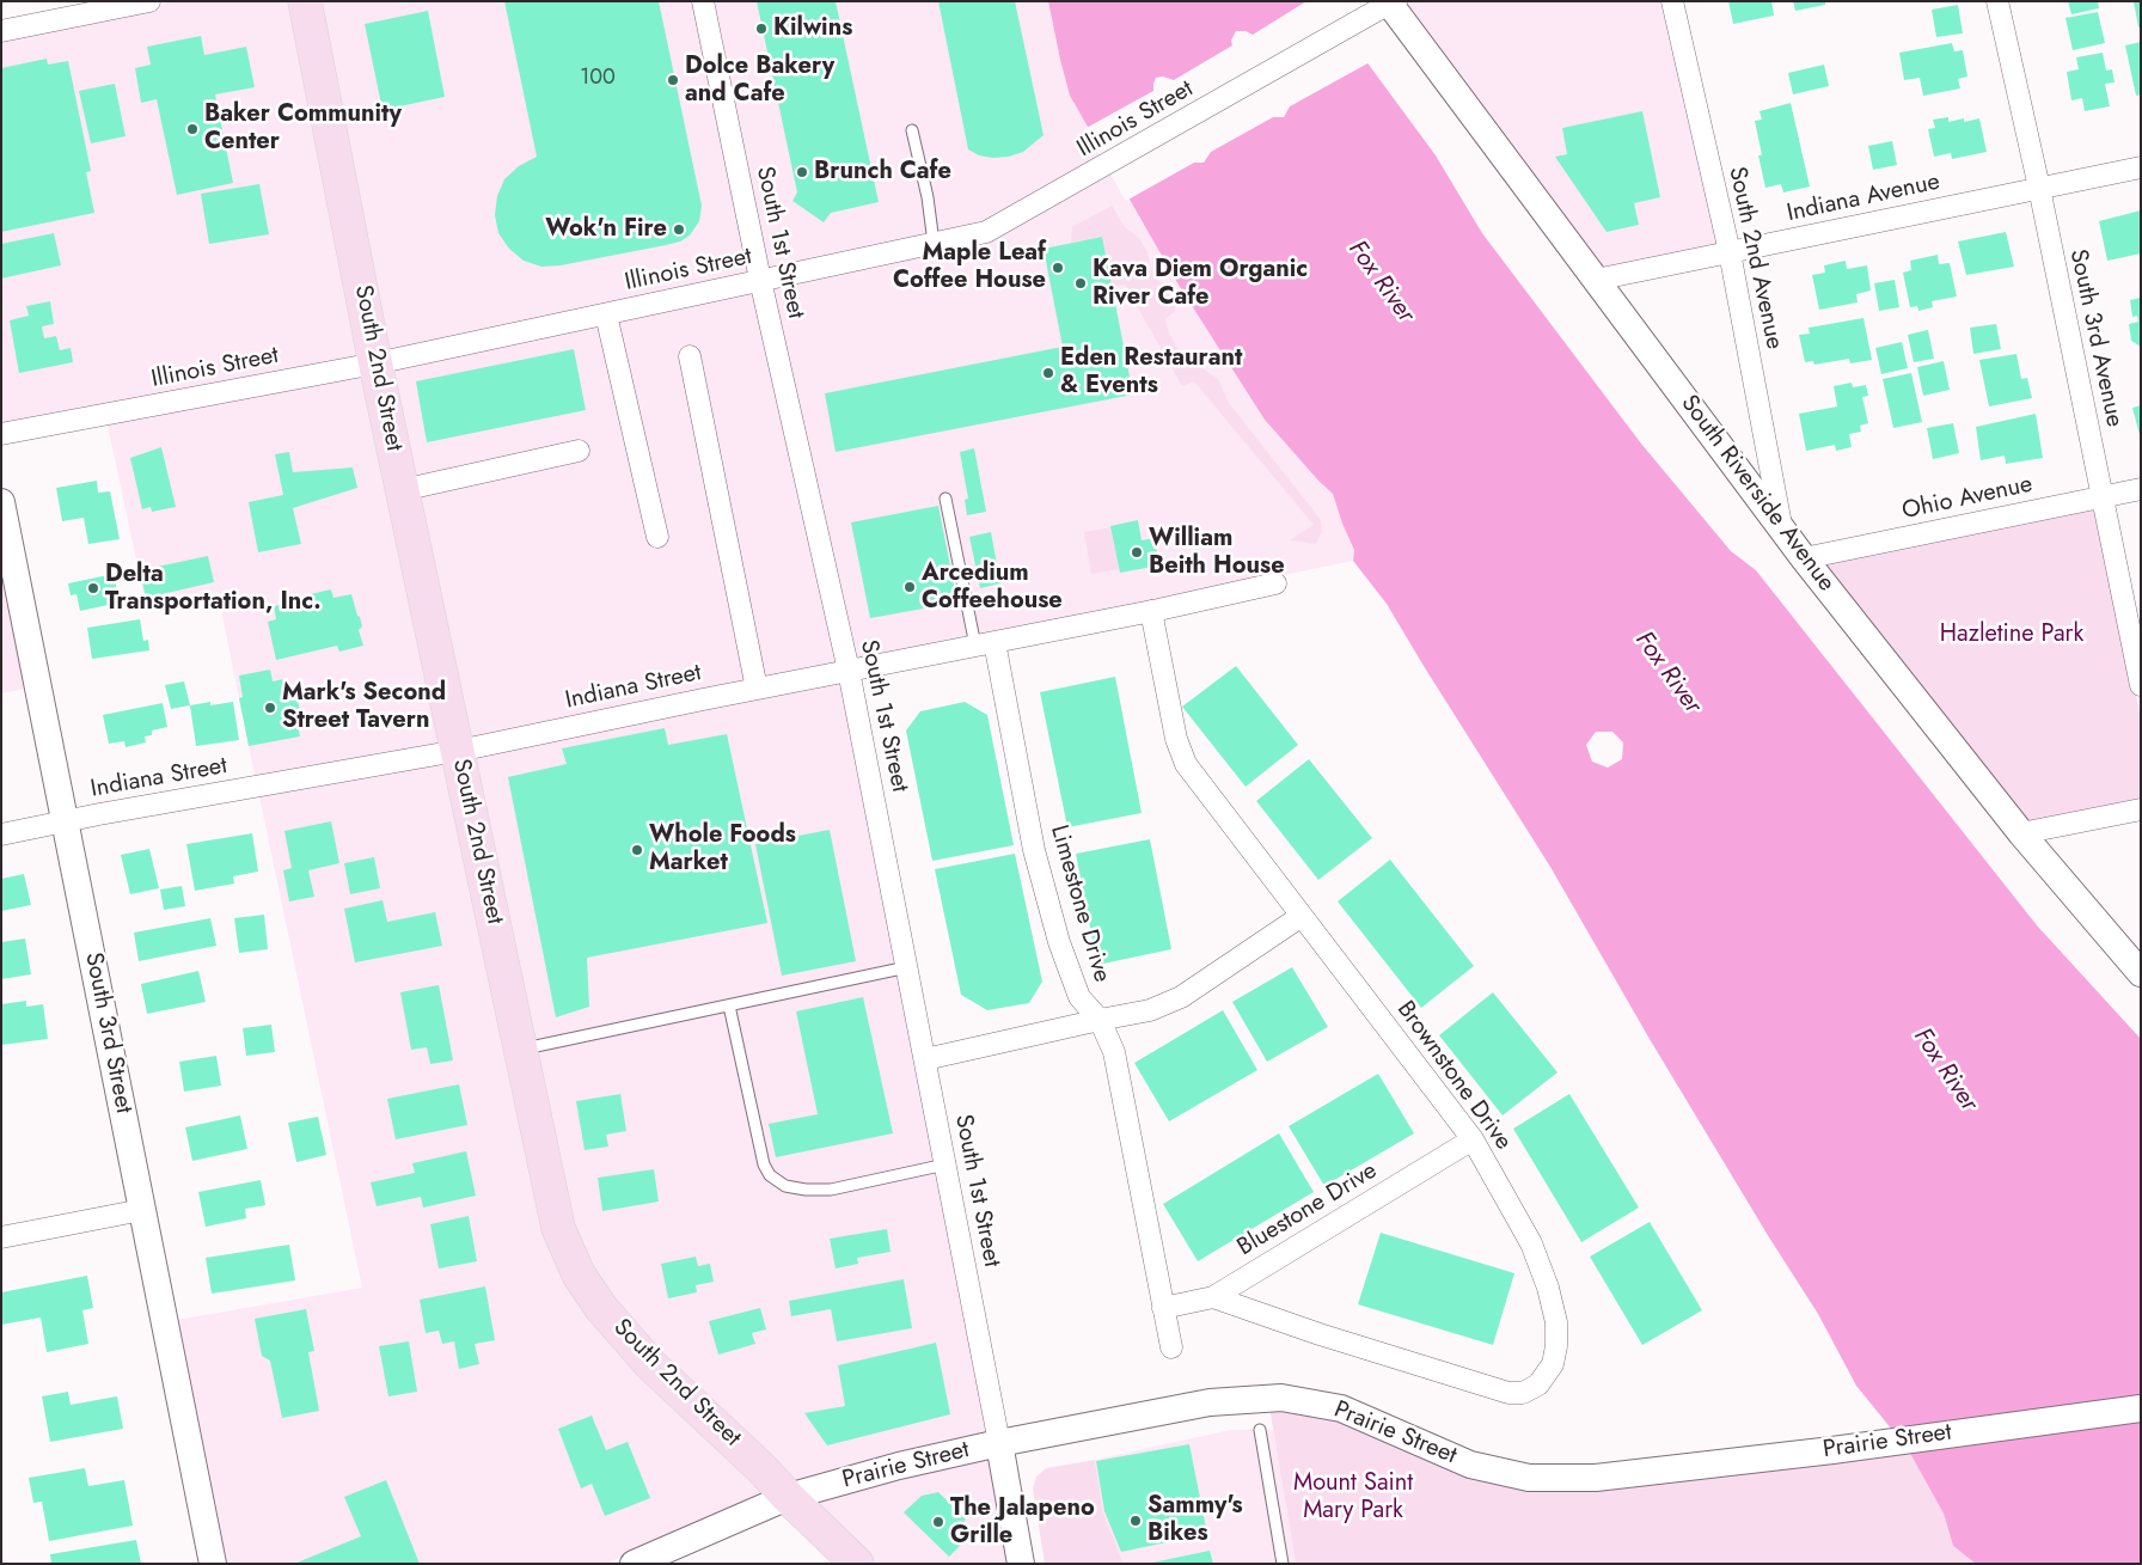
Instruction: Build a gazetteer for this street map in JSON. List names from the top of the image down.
{
  "streets": {
    "main road": ["South 2nd Street"],
    "street": [
      "Illinois Street",
      "Indiana Avenue",
      "South 1st Street",
      "South 2nd Avenue",
      "South 3rd Avenue",
      "South Riverside Avenue",
      "Ohio Avenue",
      "Indiana Street",
      "Limestone Drive",
      "South 3rd Street",
      "Brownstone Drive",
      "Bluestone Drive",
      "Prairie Street"
    ]
  },
  "crossings": [
    ["Illinois Street", "South 1st Street"],
    ["Illinois Street", "South 2nd Street"],
    ["Illinois Street", "South Riverside Avenue"],
    ["Indiana Avenue", "South 2nd Avenue"],
    ["Indiana Avenue", "South 3rd Avenue"],
    ["Indiana Avenue", "South Riverside Avenue"],
    ["South 1st Street", "Indiana Street"],
    ["South 1st Street", "Prairie Street"],
    ["South 2nd Avenue", "South Riverside Avenue"],
    ["South 3rd Avenue", "Ohio Avenue"],
    ["South 2nd Street", "Indiana Street"],
    ["South 2nd Street", "Prairie Street"],
    ["South Riverside Avenue", "Ohio Avenue"],
    ["Indiana Street", "Limestone Drive"],
    ["Indiana Street", "South 3rd Street"],
    ["Indiana Street", "Brownstone Drive"],
    ["Limestone Drive", "Bluestone Drive"],
    ["Brownstone Drive", "Bluestone Drive"]
  ],
  "water": ["Fox River"],
  "parks": ["Hazletine Park", "Mount Saint Mary Park"],
  "places": [
    "Kilwins",
    "Dolce Bakery and Cafe",
    "Baker Community Center",
    "Brunch Cafe",
    "Wok'n Fire",
    "Maple Leaf Coffee House",
    "Kava Diem Organic River Cafe",
    "Eden Restaurant & Events",
    "William Beith House",
    "Arcedium Coffeehouse",
    "Delta Transportation, Inc.",
    "Mark's Second Street Tavern",
    "Whole Foods Market",
    "Sammy's Bikes",
    "The Jalapeno Grille"
  ],
  "house_numbers": ["100"]
}
